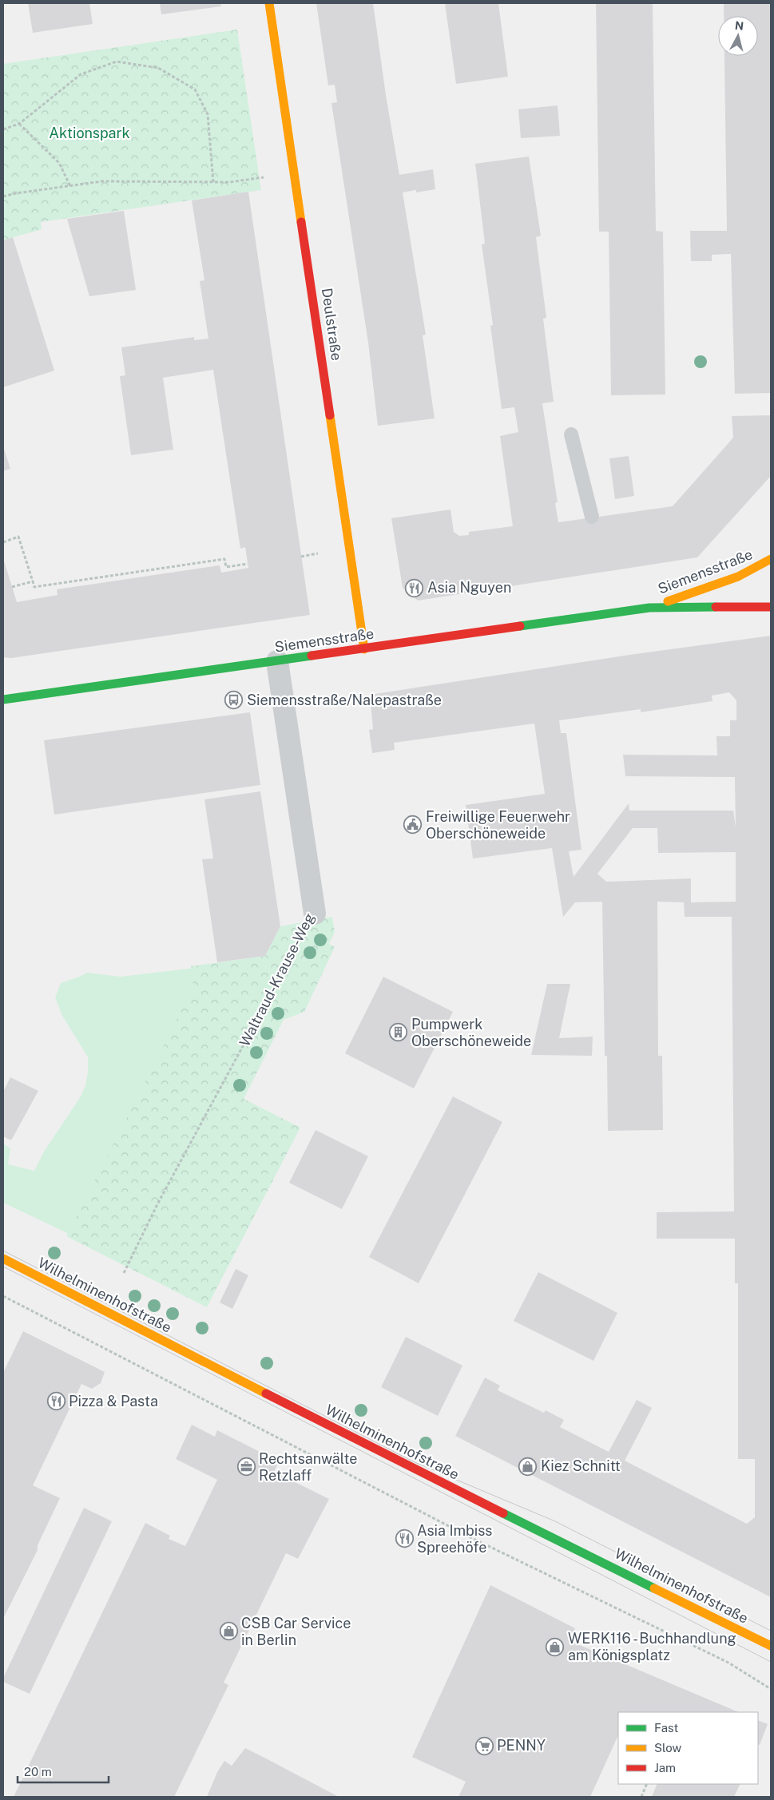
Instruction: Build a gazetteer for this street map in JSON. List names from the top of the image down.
{
  "streets": {
    "street": [
      "Deulstraße",
      "Siemensstraße",
      "Waltraud-Krause-Weg",
      "Wilhelminenhofstraße"
    ]
  },
  "crossings": [
    ["Deulstraße", "Siemensstraße"],
    ["Siemensstraße", "Waltraud-Krause-Weg"]
  ],
  "parks": ["Aktionspark"],
  "places": {
    "restaurant": ["Asia Nguyen", "Pizza & Pasta", "Asia Imbiss Spreehöfe"],
    "bus stop": ["Siemensstraße/Nalepastraße"],
    "public building": ["Freiwillige Feuerwehr Oberschöneweide"],
    "building": ["Pumpwerk Oberschöneweide"],
    "shop": ["Kiez Schnitt", "CSB Car Service in Berlin", "WERK116 - Buchhandlung am Königsplatz"],
    "office": ["Rechtsanwälte Retzlaff"],
    "supermarket": ["PENNY"]
  },
  "legend": ["Fast", "Slow", "Jam"],
  "scale_bar": "20 m",
  "north": "top"
}
